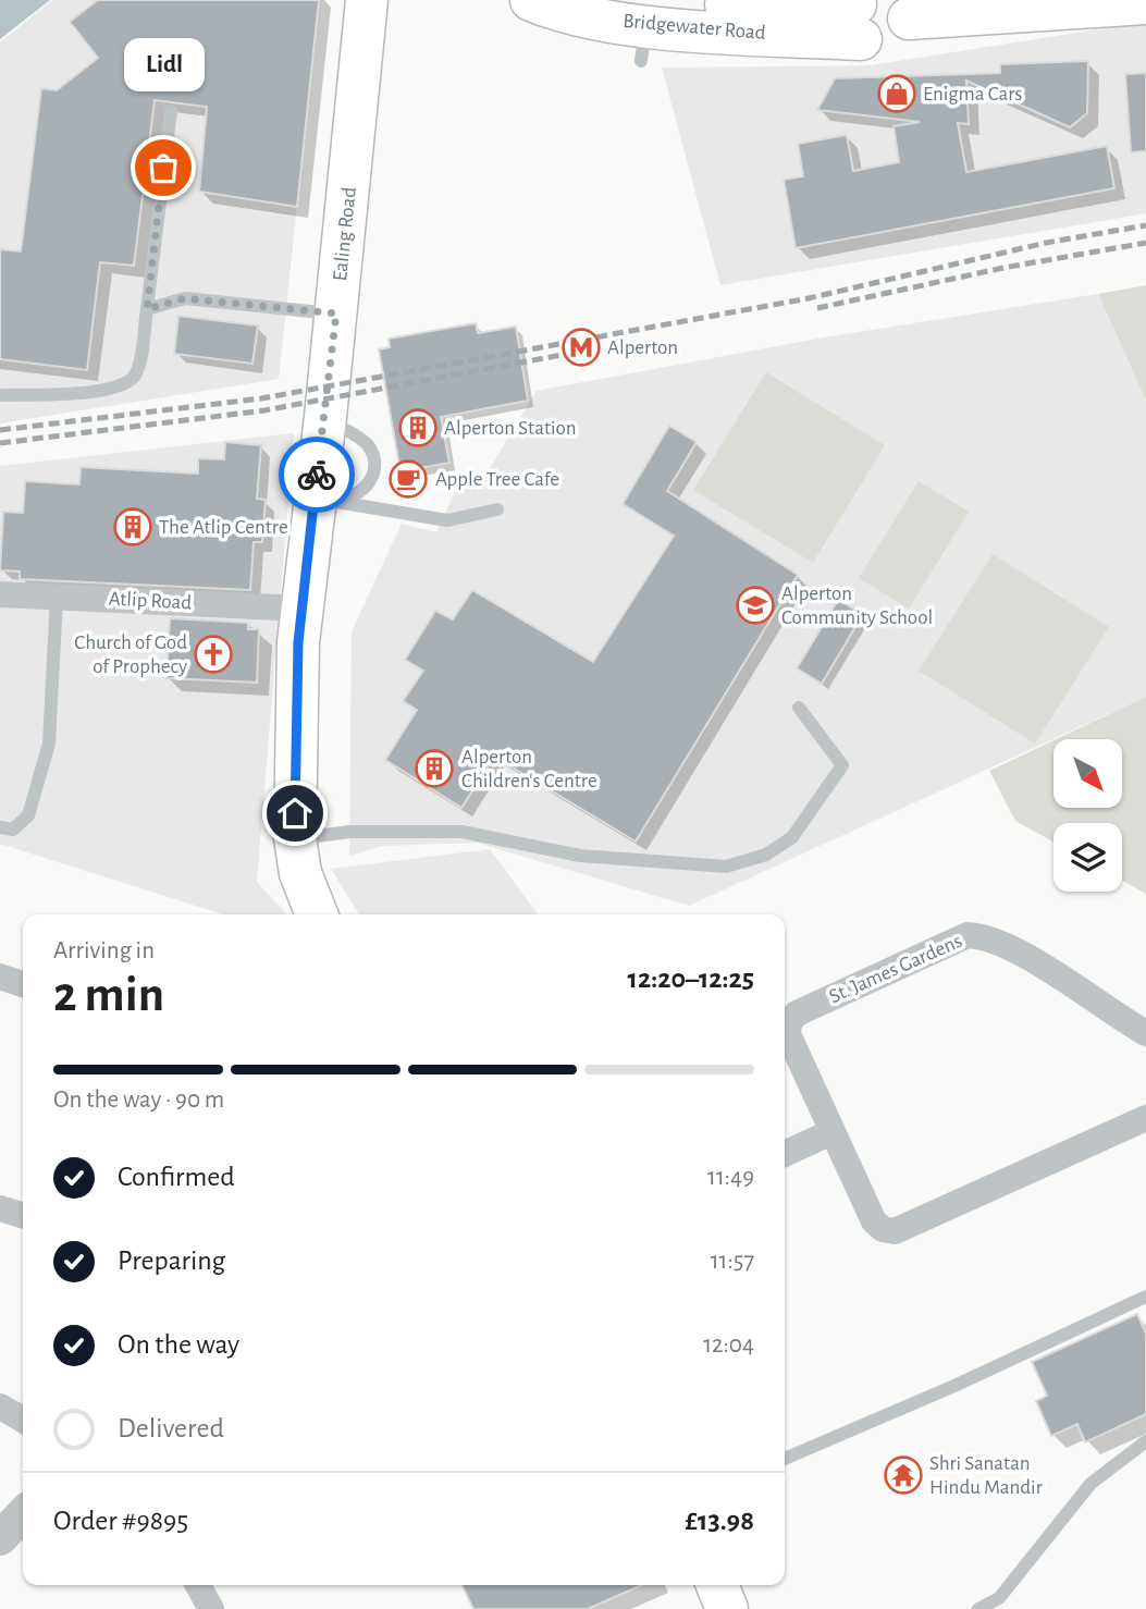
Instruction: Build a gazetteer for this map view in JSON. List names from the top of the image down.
{
  "streets": {
    "main road": ["Bridgewater Road", "Ealing Road"],
    "street": ["Atlip Road", "St. James Gardens"]
  },
  "crossings": [
    ["Ealing Road", "Atlip Road"]
  ],
  "places": {
    "shop": ["Enigma Cars"],
    "other": ["Lidl"],
    "metro station": ["Alperton"],
    "building": ["Alperton Station", "The Atlip Centre", "Alperton Children's Centre"],
    "cafe": ["Apple Tree Cafe"],
    "school or university": ["Alperton Community School"],
    "church": ["Church of God of Prophecy"],
    "temple": ["Shri Sanatan Hindu Mandir"]
  },
  "north": "bottom right",
  "page": {
    "bubble": "Lidl",
    "heading": ["2 min", "Arriving in", "12:20–12:25"],
    "panel": ["Order #9895", "£13.98"],
    "bar": "On the way · 90 m",
    "list": [
      ["Confirmed", "11:49"],
      ["Preparing", "11:57"],
      ["On the way", "12:04"],
      "Delivered"
    ]
  }
}
